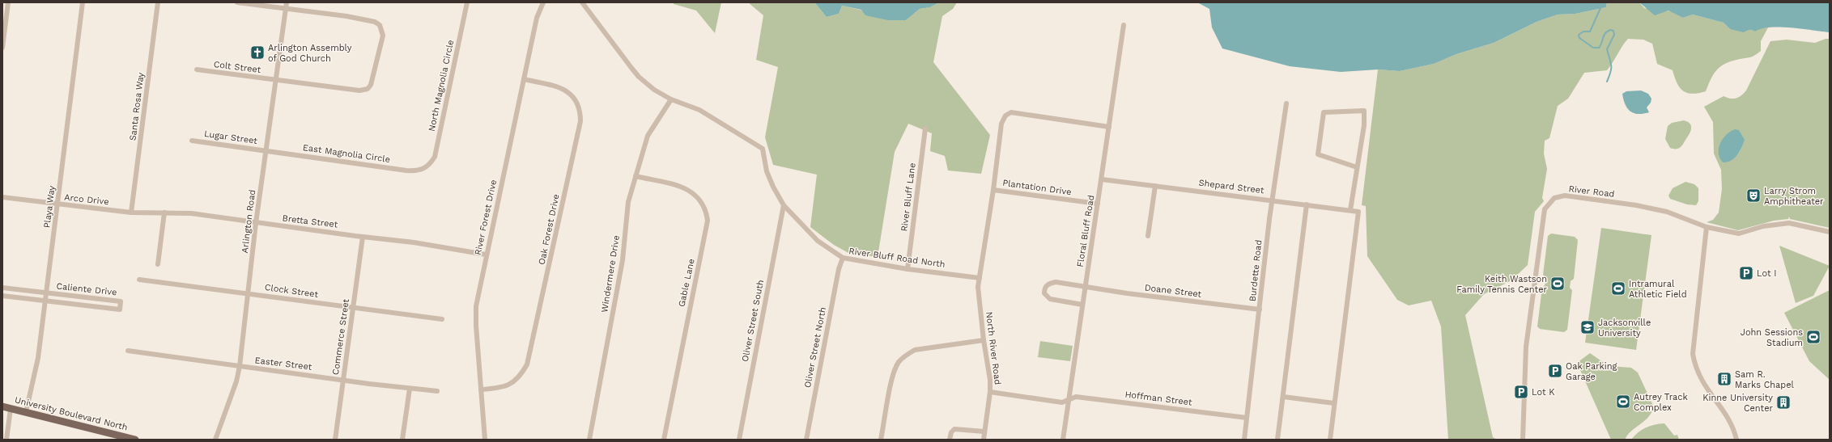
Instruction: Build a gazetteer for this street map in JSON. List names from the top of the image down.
{
  "streets": {
    "main road": ["University Boulevard North"],
    "street": [
      "Colt Street",
      "North Magnolia Circle",
      "Santa Rosa Way",
      "Lugar Street",
      "East Magnolia Circle",
      "Shepard Street",
      "Plantation Drive",
      "River Road",
      "River Bluff Lane",
      "Arco Drive",
      "Playa Way",
      "River Forest Drive",
      "Arlington Road",
      "Bretta Street",
      "Oak Forest Drive",
      "Floral Bluff Road",
      "River Bluff Road North",
      "Burdette Road",
      "Windermere Drive",
      "Gable Lane",
      "Caliente Drive",
      "Clock Street",
      "Doane Street",
      "Oliver Street South",
      "Commerce Street",
      "Oliver Street North",
      "North River Road",
      "Easter Street",
      "Hoffman Street"
    ]
  },
  "crossings": [
    ["Colt Street", "Arlington Road"],
    ["North Magnolia Circle", "East Magnolia Circle"],
    ["Santa Rosa Way", "Arco Drive"],
    ["Santa Rosa Way", "Bretta Street"],
    ["Lugar Street", "East Magnolia Circle"],
    ["Lugar Street", "Arlington Road"],
    ["East Magnolia Circle", "Arlington Road"],
    ["Shepard Street", "Floral Bluff Road"],
    ["Shepard Street", "Burdette Road"],
    ["Plantation Drive", "Floral Bluff Road"],
    ["River Bluff Lane", "River Bluff Road North"],
    ["Arco Drive", "Playa Way"],
    ["Arco Drive", "Bretta Street"],
    ["Playa Way", "Caliente Drive"],
    ["Playa Way", "University Boulevard North"],
    ["River Forest Drive", "Bretta Street"],
    ["River Forest Drive", "Oak Forest Drive"],
    ["Arlington Road", "Bretta Street"],
    ["Arlington Road", "Clock Street"],
    ["Arlington Road", "Easter Street"],
    ["Bretta Street", "Commerce Street"],
    ["Floral Bluff Road", "Doane Street"],
    ["Floral Bluff Road", "Hoffman Street"],
    ["River Bluff Road North", "Windermere Drive"],
    ["River Bluff Road North", "Oliver Street South"],
    ["River Bluff Road North", "Oliver Street North"],
    ["River Bluff Road North", "North River Road"],
    ["Burdette Road", "Doane Street"],
    ["Burdette Road", "Hoffman Street"],
    ["Windermere Drive", "Gable Lane"],
    ["Clock Street", "Commerce Street"],
    ["Commerce Street", "Easter Street"],
    ["North River Road", "Hoffman Street"]
  ],
  "places": {
    "church": ["Arlington Assembly of God Church"],
    "theatre": ["Larry Strom Amphitheater"],
    "parking": ["Lot I", "Oak Parking Garage", "Lot K"],
    "sports": [
      "Keith Wastson Family Tennis Center",
      "Intramural Athletic Field",
      "John Sessions Stadium",
      "Autrey Track Complex"
    ],
    "school or university": ["Jacksonville University"],
    "building": ["Sam R. Marks Chapel", "Kinne University Center"]
  }
}
